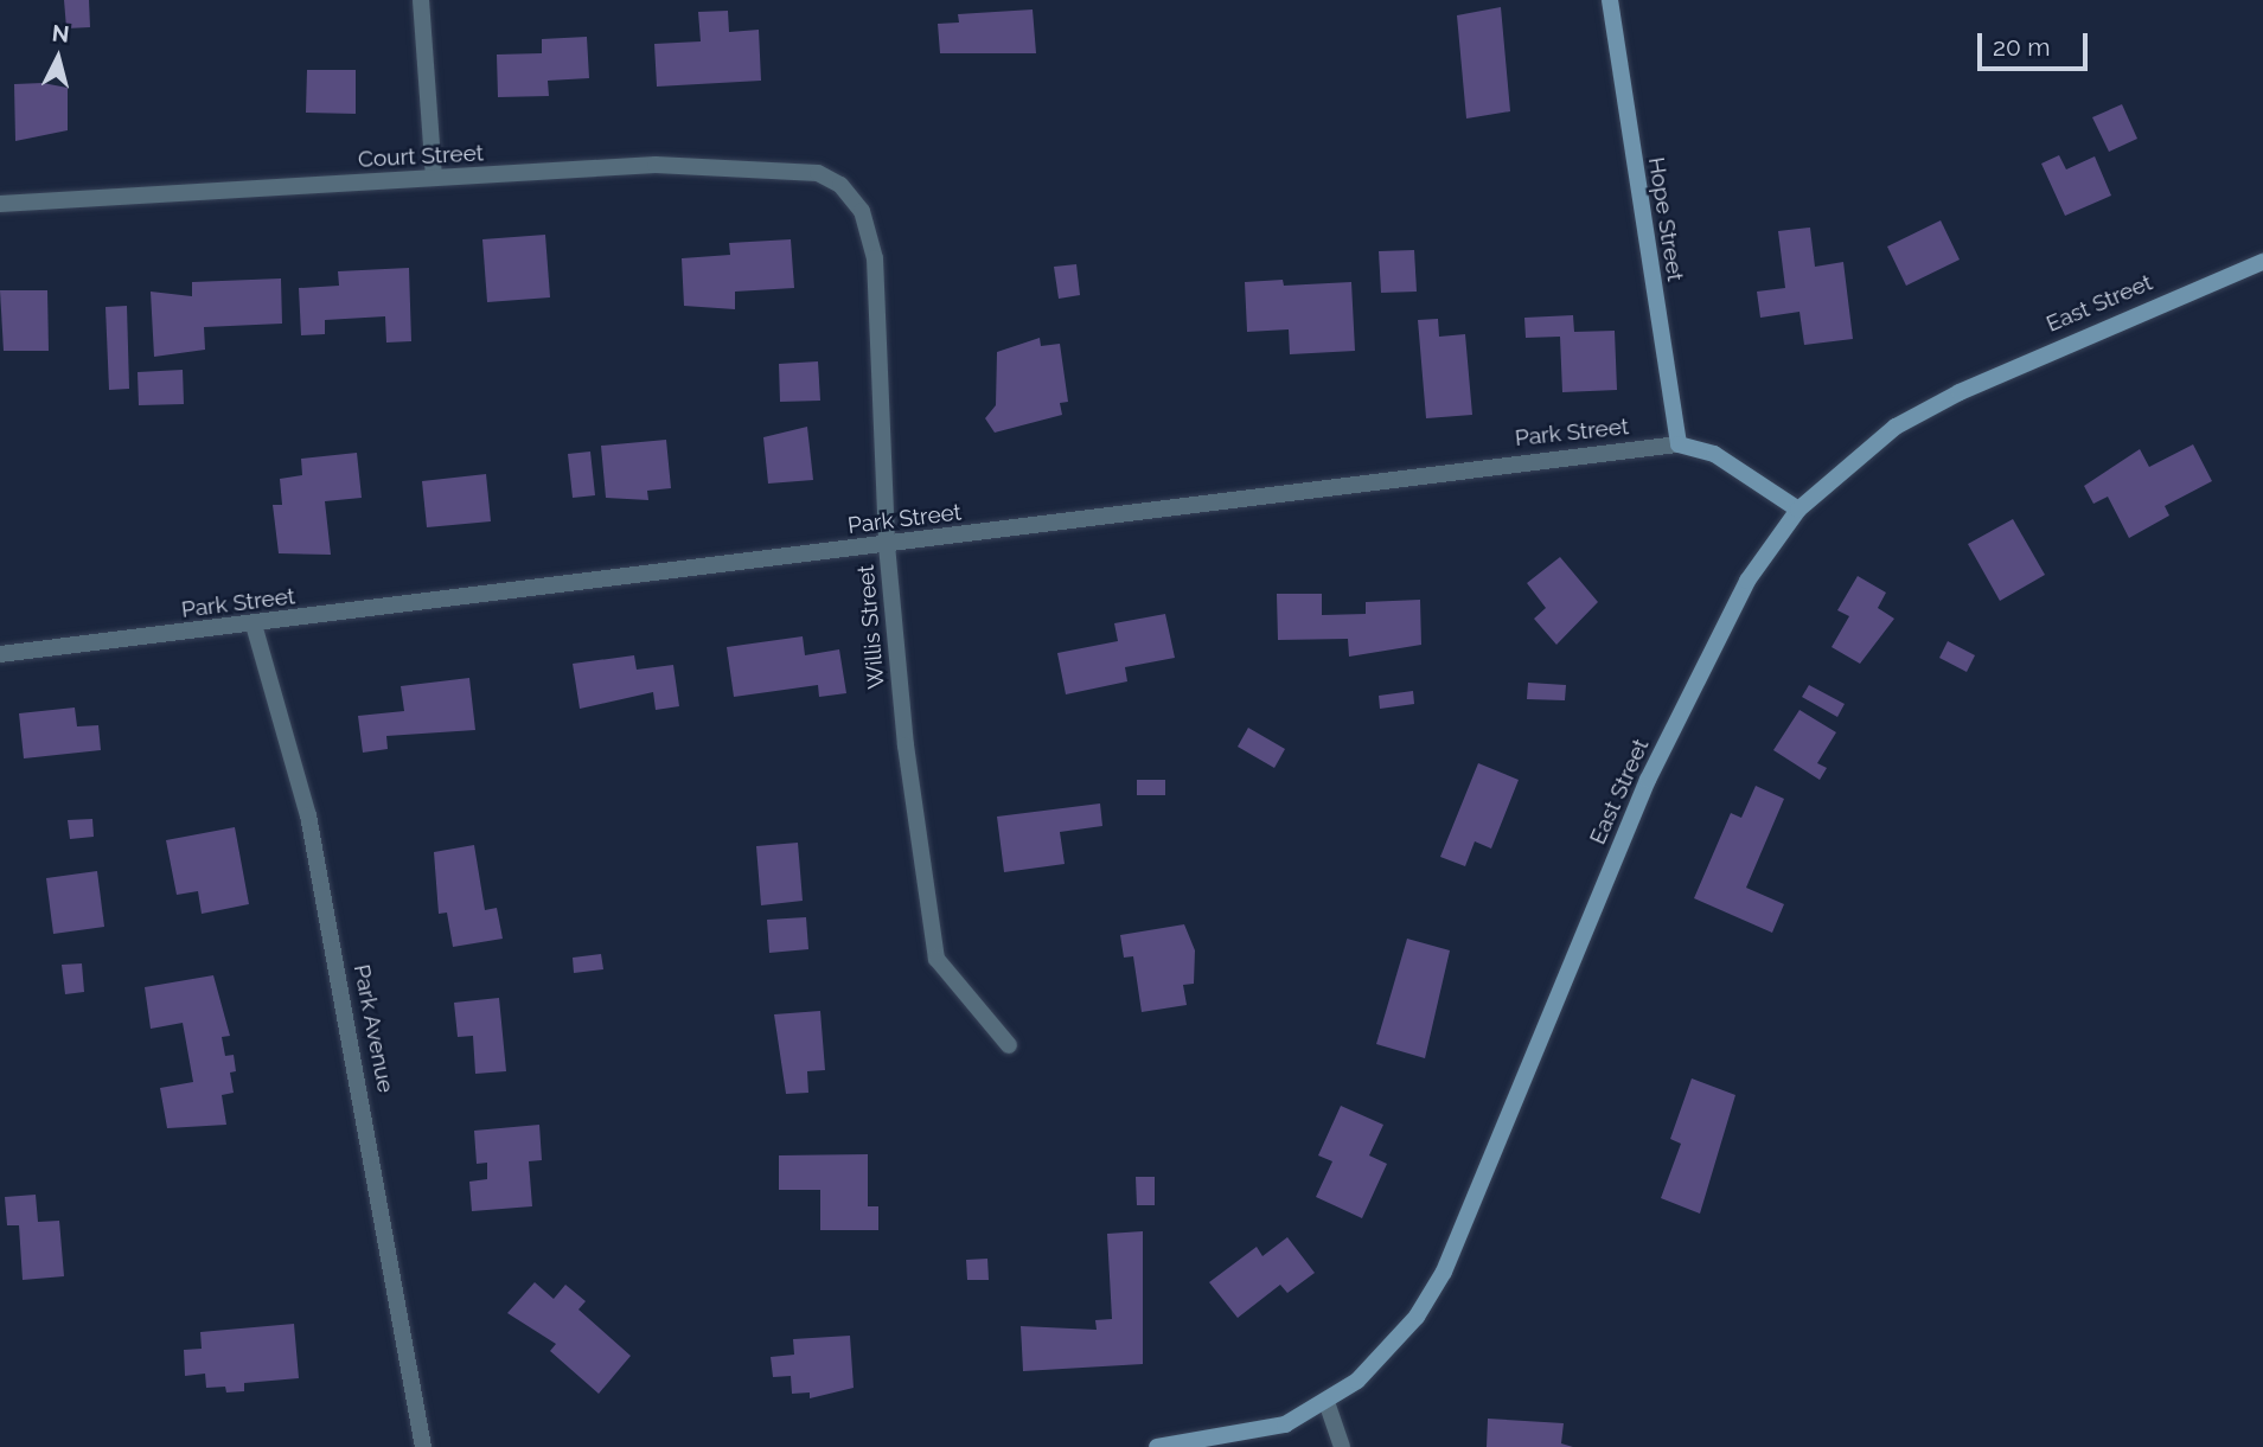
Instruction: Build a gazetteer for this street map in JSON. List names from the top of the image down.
{
  "streets": {
    "main road": ["Hope Street", "East Street", "Park Street"],
    "street": ["Court Street", "Willis Street", "Park Avenue"]
  },
  "crossings": [
    ["Court Street", "Willis Street"],
    ["Hope Street", "Park Street"],
    ["East Street", "Park Street"],
    ["Park Street", "Willis Street"],
    ["Park Street", "Park Avenue"]
  ],
  "scale_bar": "20 m",
  "north": "top"
}
